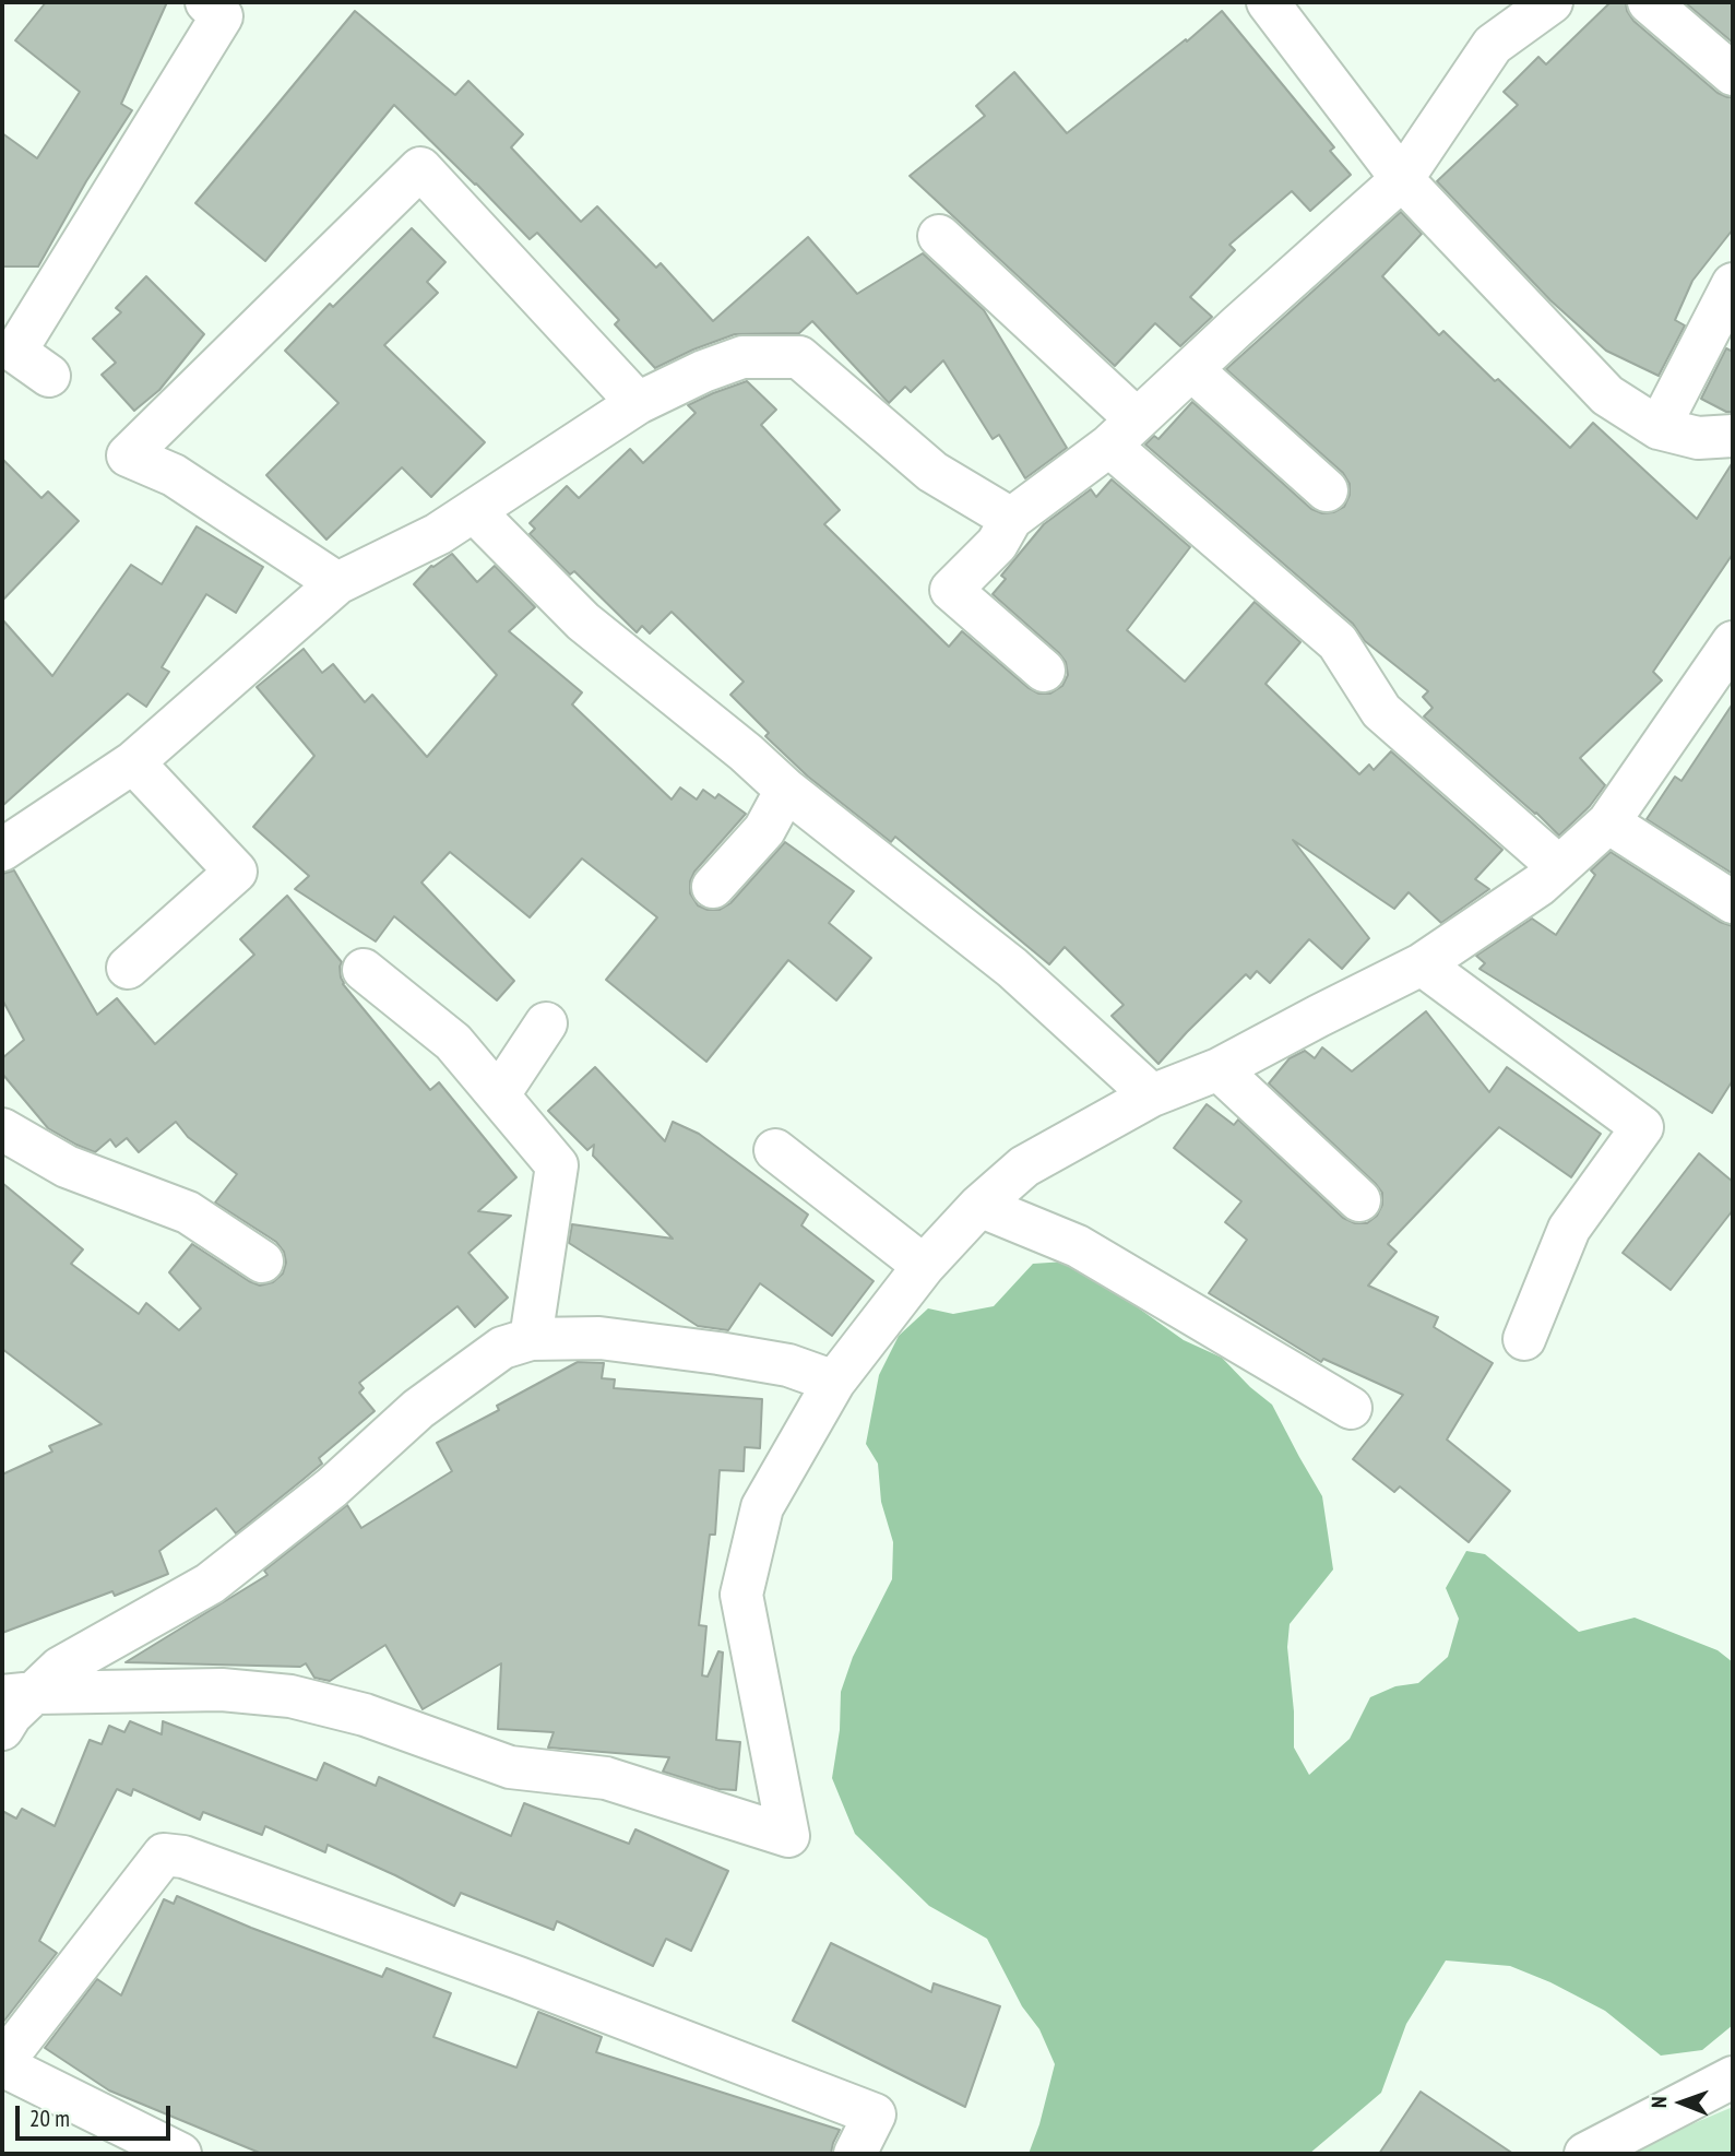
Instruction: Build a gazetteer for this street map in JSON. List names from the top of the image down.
{
  "scale_bar": "20 m",
  "north": "left"
}
